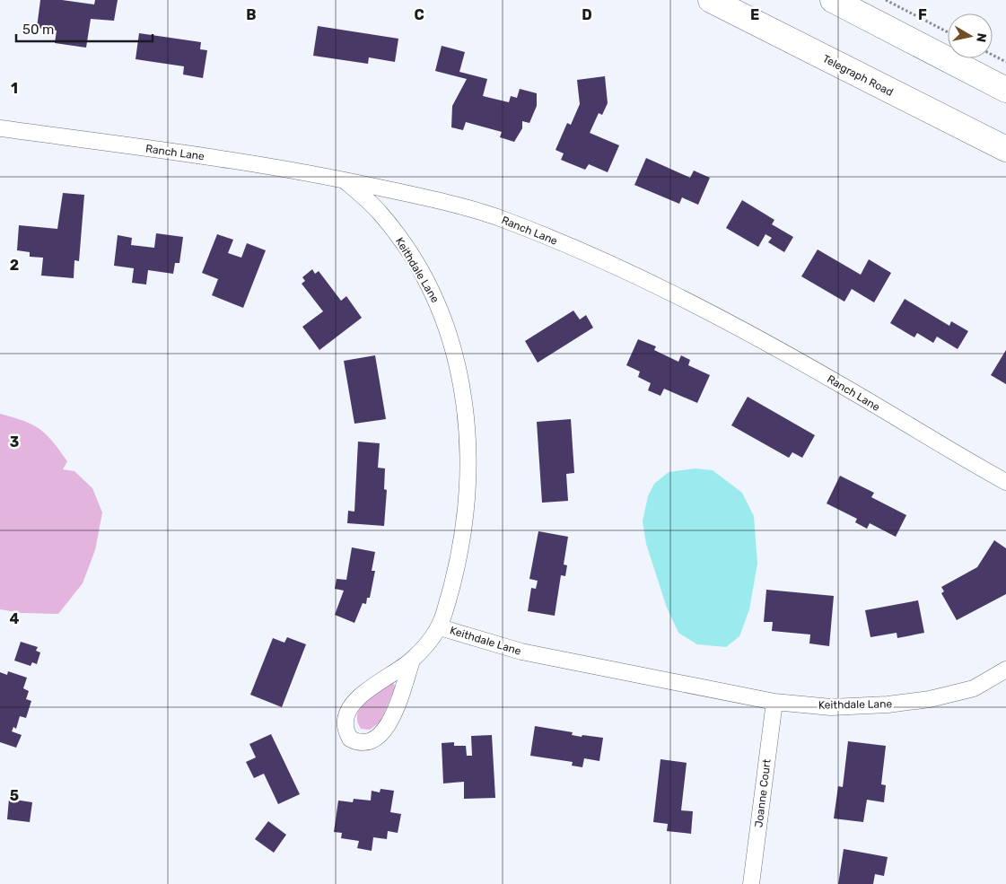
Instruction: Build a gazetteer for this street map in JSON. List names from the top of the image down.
{
  "streets": {
    "highway": ["Telegraph Road"],
    "street": ["Ranch Lane", "Keithdale Lane", "Joanne Court"]
  },
  "crossings": [
    ["Ranch Lane", "Keithdale Lane"],
    ["Keithdale Lane", "Joanne Court"]
  ],
  "scale_bar": "50 m",
  "north": "right",
  "grid": {
    "columns": [
      "B",
      "C",
      "D",
      "E",
      "F"
    ],
    "rows": [
      "1",
      "2",
      "3",
      "4",
      "5"
    ]
  }
}
